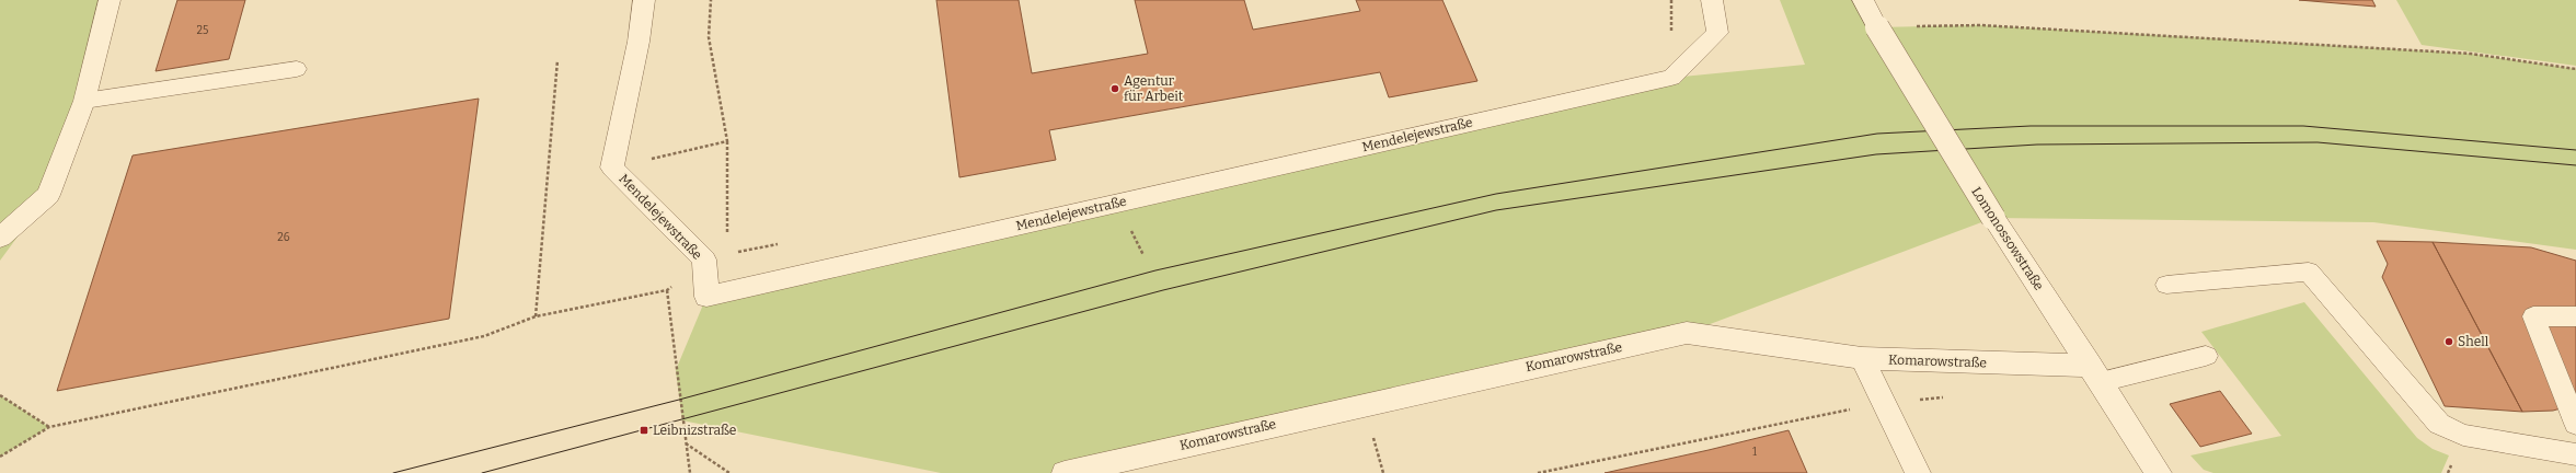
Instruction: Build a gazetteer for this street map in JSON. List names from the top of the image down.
{
  "streets": {
    "street": ["Mendelejewstraße", "Lomonossowstraße", "Komarowstraße"]
  },
  "crossings": [
    ["Lomonossowstraße", "Komarowstraße"]
  ],
  "places": {
    "other": ["Agentur für Arbeit", "Shell"],
    "transit": ["Leibnizstraße"]
  },
  "house_numbers": ["25", "26", "1"]
}
